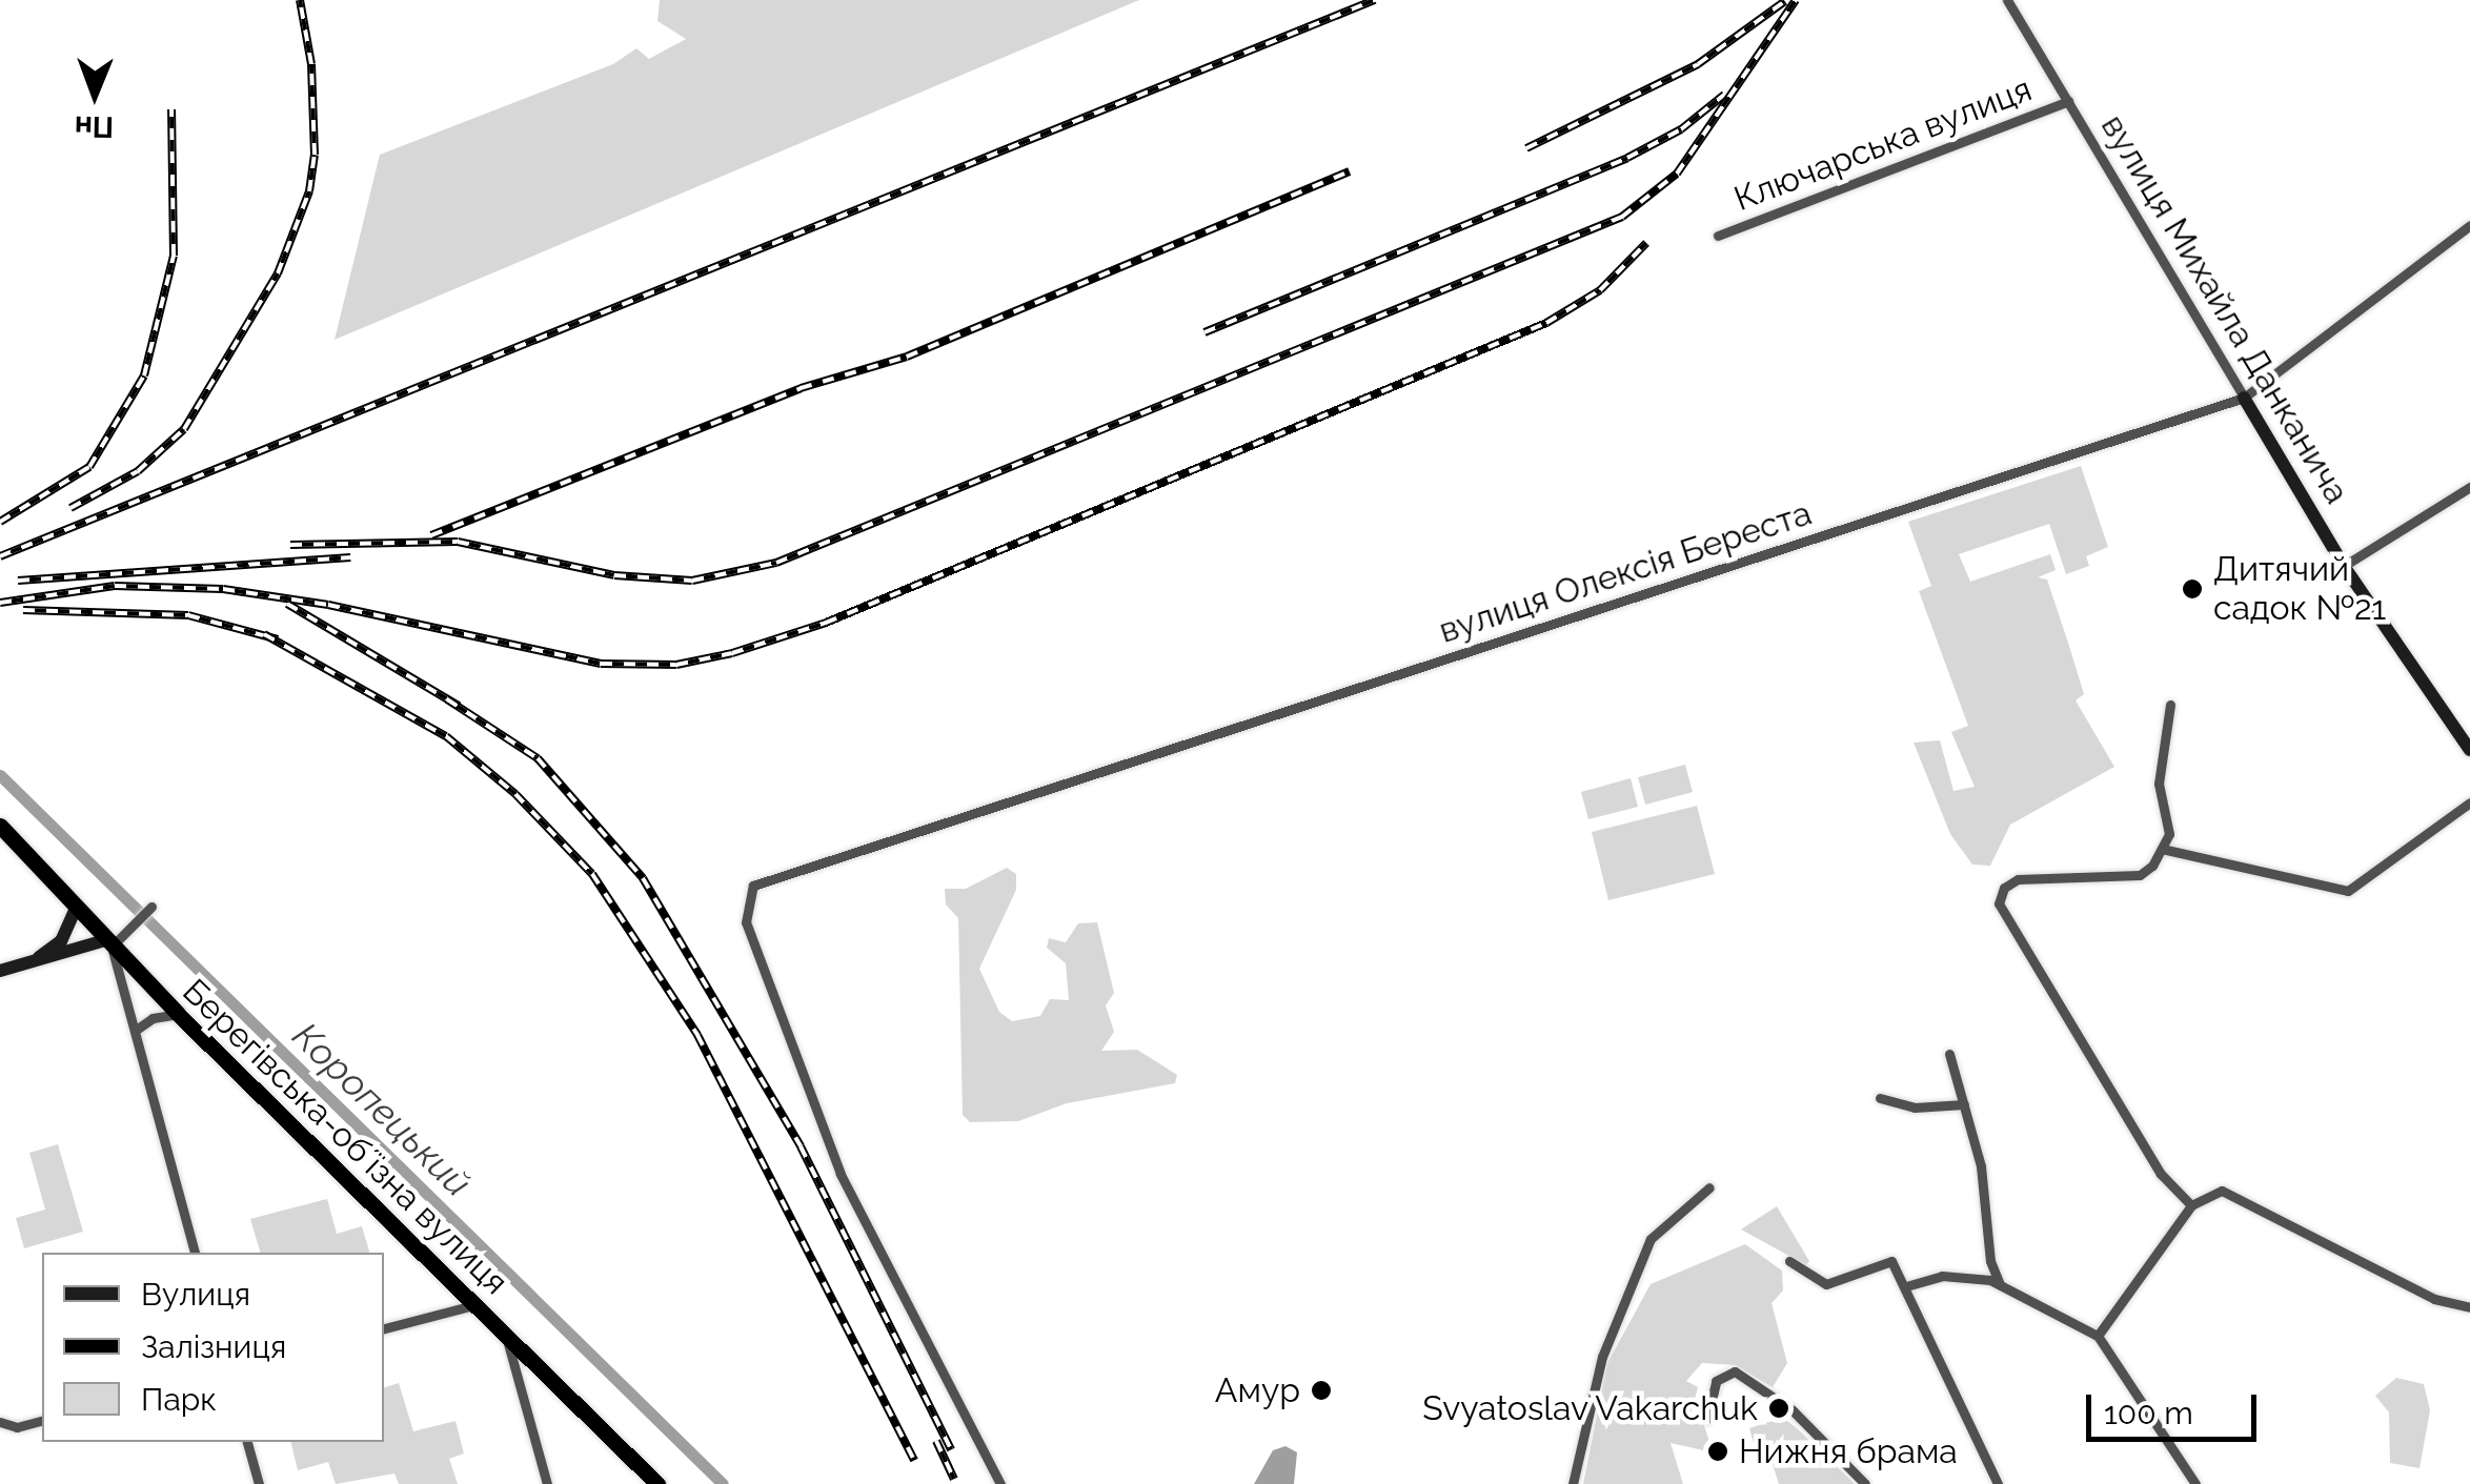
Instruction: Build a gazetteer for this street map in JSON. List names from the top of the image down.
{
  "streets": {
    "highway": ["Берегівська-обʼїзна вулиця"],
    "street": ["Ключарська вулиця", "вулиця Михайла Данканича", "вулиця Олексія Береста"]
  },
  "crossings": [
    ["Ключарська вулиця", "вулиця Михайла Данканича"],
    ["вулиця Михайла Данканича", "вулиця Олексія Береста"]
  ],
  "water": ["Коропецький"],
  "places": [
    "Дитячий садок №21",
    "Амур",
    "Svyatoslav Vakarchuk",
    "Нижня брама"
  ],
  "legend": ["Вулиця", "Залізниця", "Парк"],
  "scale_bar": "100 m",
  "north": "bottom"
}
